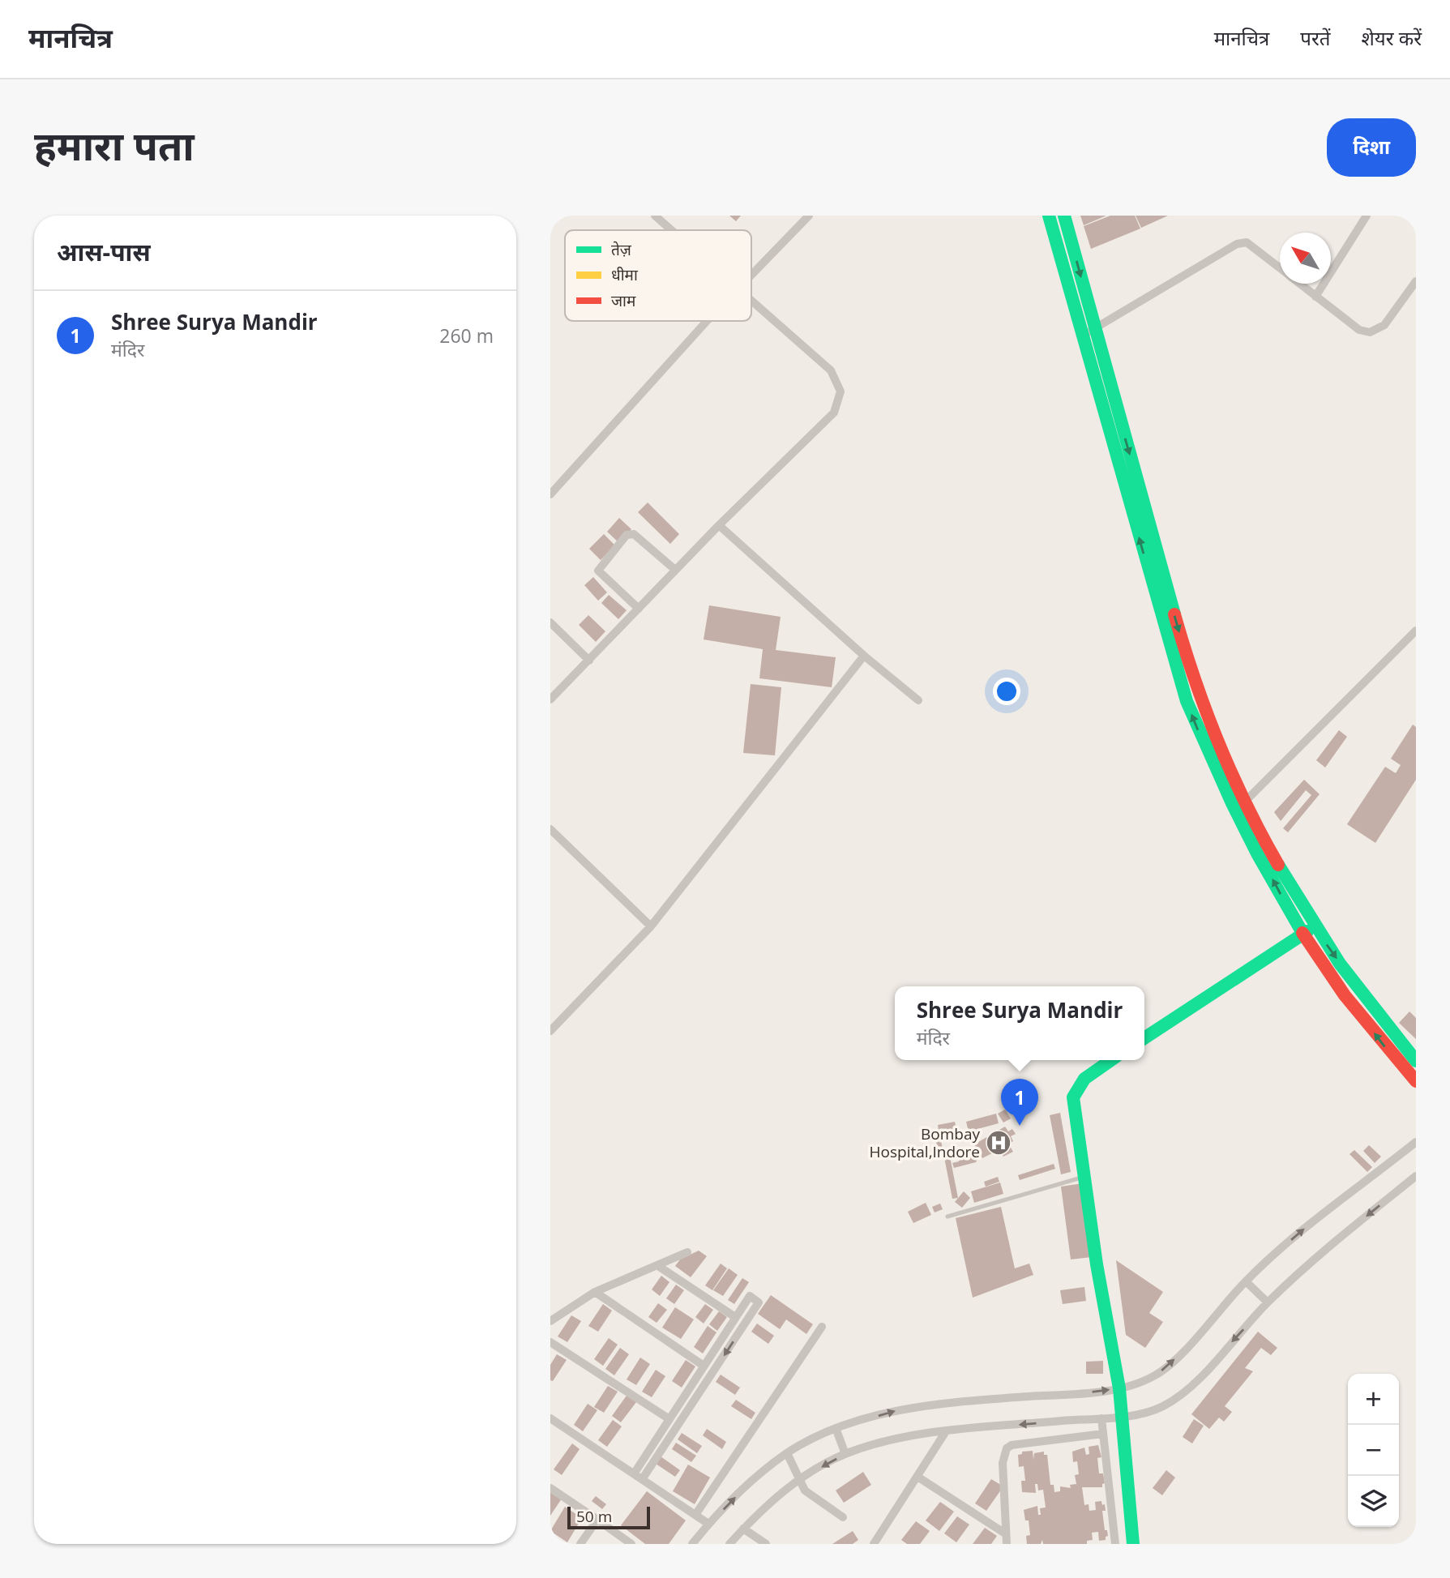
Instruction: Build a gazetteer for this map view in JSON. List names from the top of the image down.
{
  "places": {
    "hospital": ["Bombay Hospital,Indore"]
  },
  "legend": ["तेज़", "धीमा", "जाम"],
  "scale_bar": "50 m",
  "north": "top left",
  "page": {
    "header": "मानचित्र",
    "nav": ["मानचित्र", "परतें", "शेयर करें"],
    "title": "हमारा पता",
    "buttons": "दिशा",
    "heading": "आस-पास",
    "list": [
      {
        "mark": "1",
        "name": "Shree Surya Mandir",
        "note": "मंदिर",
        "value": "260 m"
      }
    ],
    "popup": ["Shree Surya Mandir", "मंदिर"],
    "pins": "1",
    "map_buttons": ["+", "−"],
    "scale": "50 m"
  }
}
